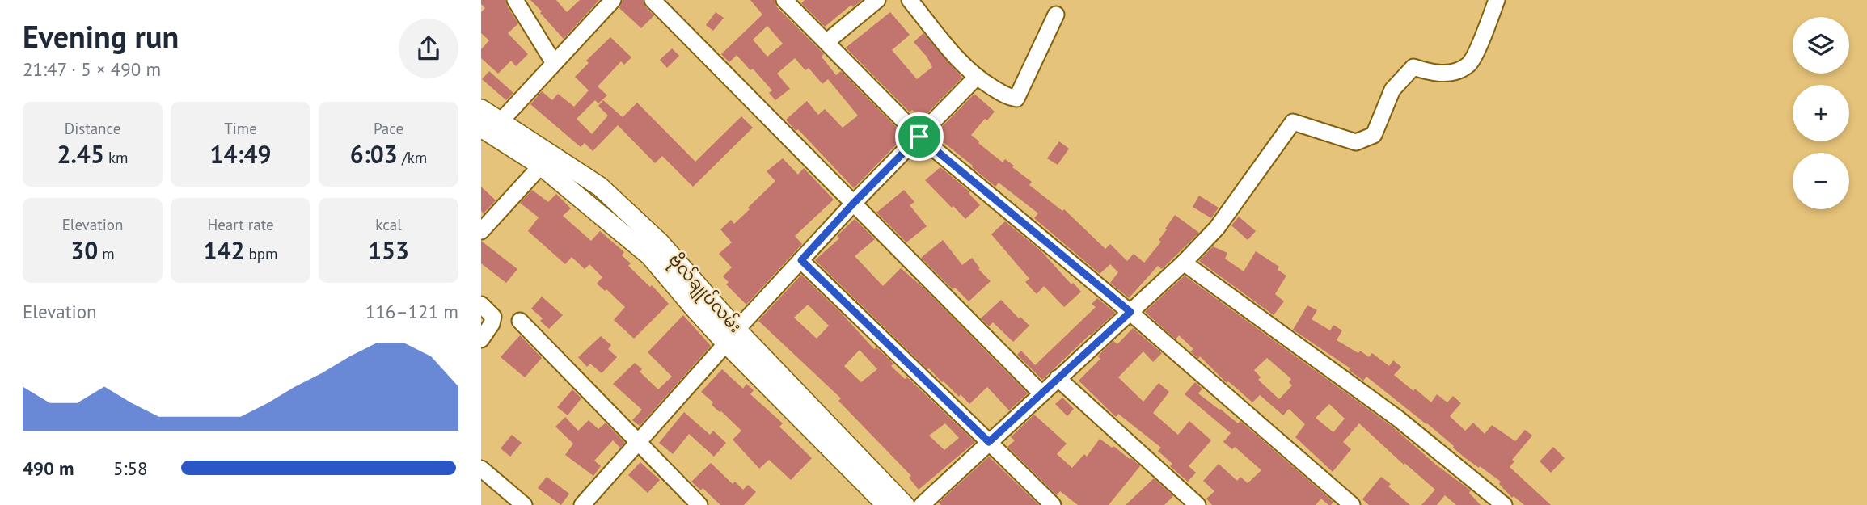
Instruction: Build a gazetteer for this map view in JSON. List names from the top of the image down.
{
  "streets": {
    "main road": ["ဗိုလ်ချုပ်လမ်း"]
  },
  "page": {
    "heading": ["Evening run", "21:47 · 5 × 490 m"],
    "map_buttons": ["+", "−"],
    "stats": [
      ["Distance", "2.45 km"],
      ["Time", "14:49"],
      ["Pace", "6:03 /km"],
      ["Elevation", "30 m"],
      ["Heart rate", "142 bpm"],
      ["kcal", "153"]
    ],
    "chart": ["Elevation", "116–121 m"],
    "list": [
      {
        "name": "490 m",
        "note": "5:58"
      }
    ]
  }
}
